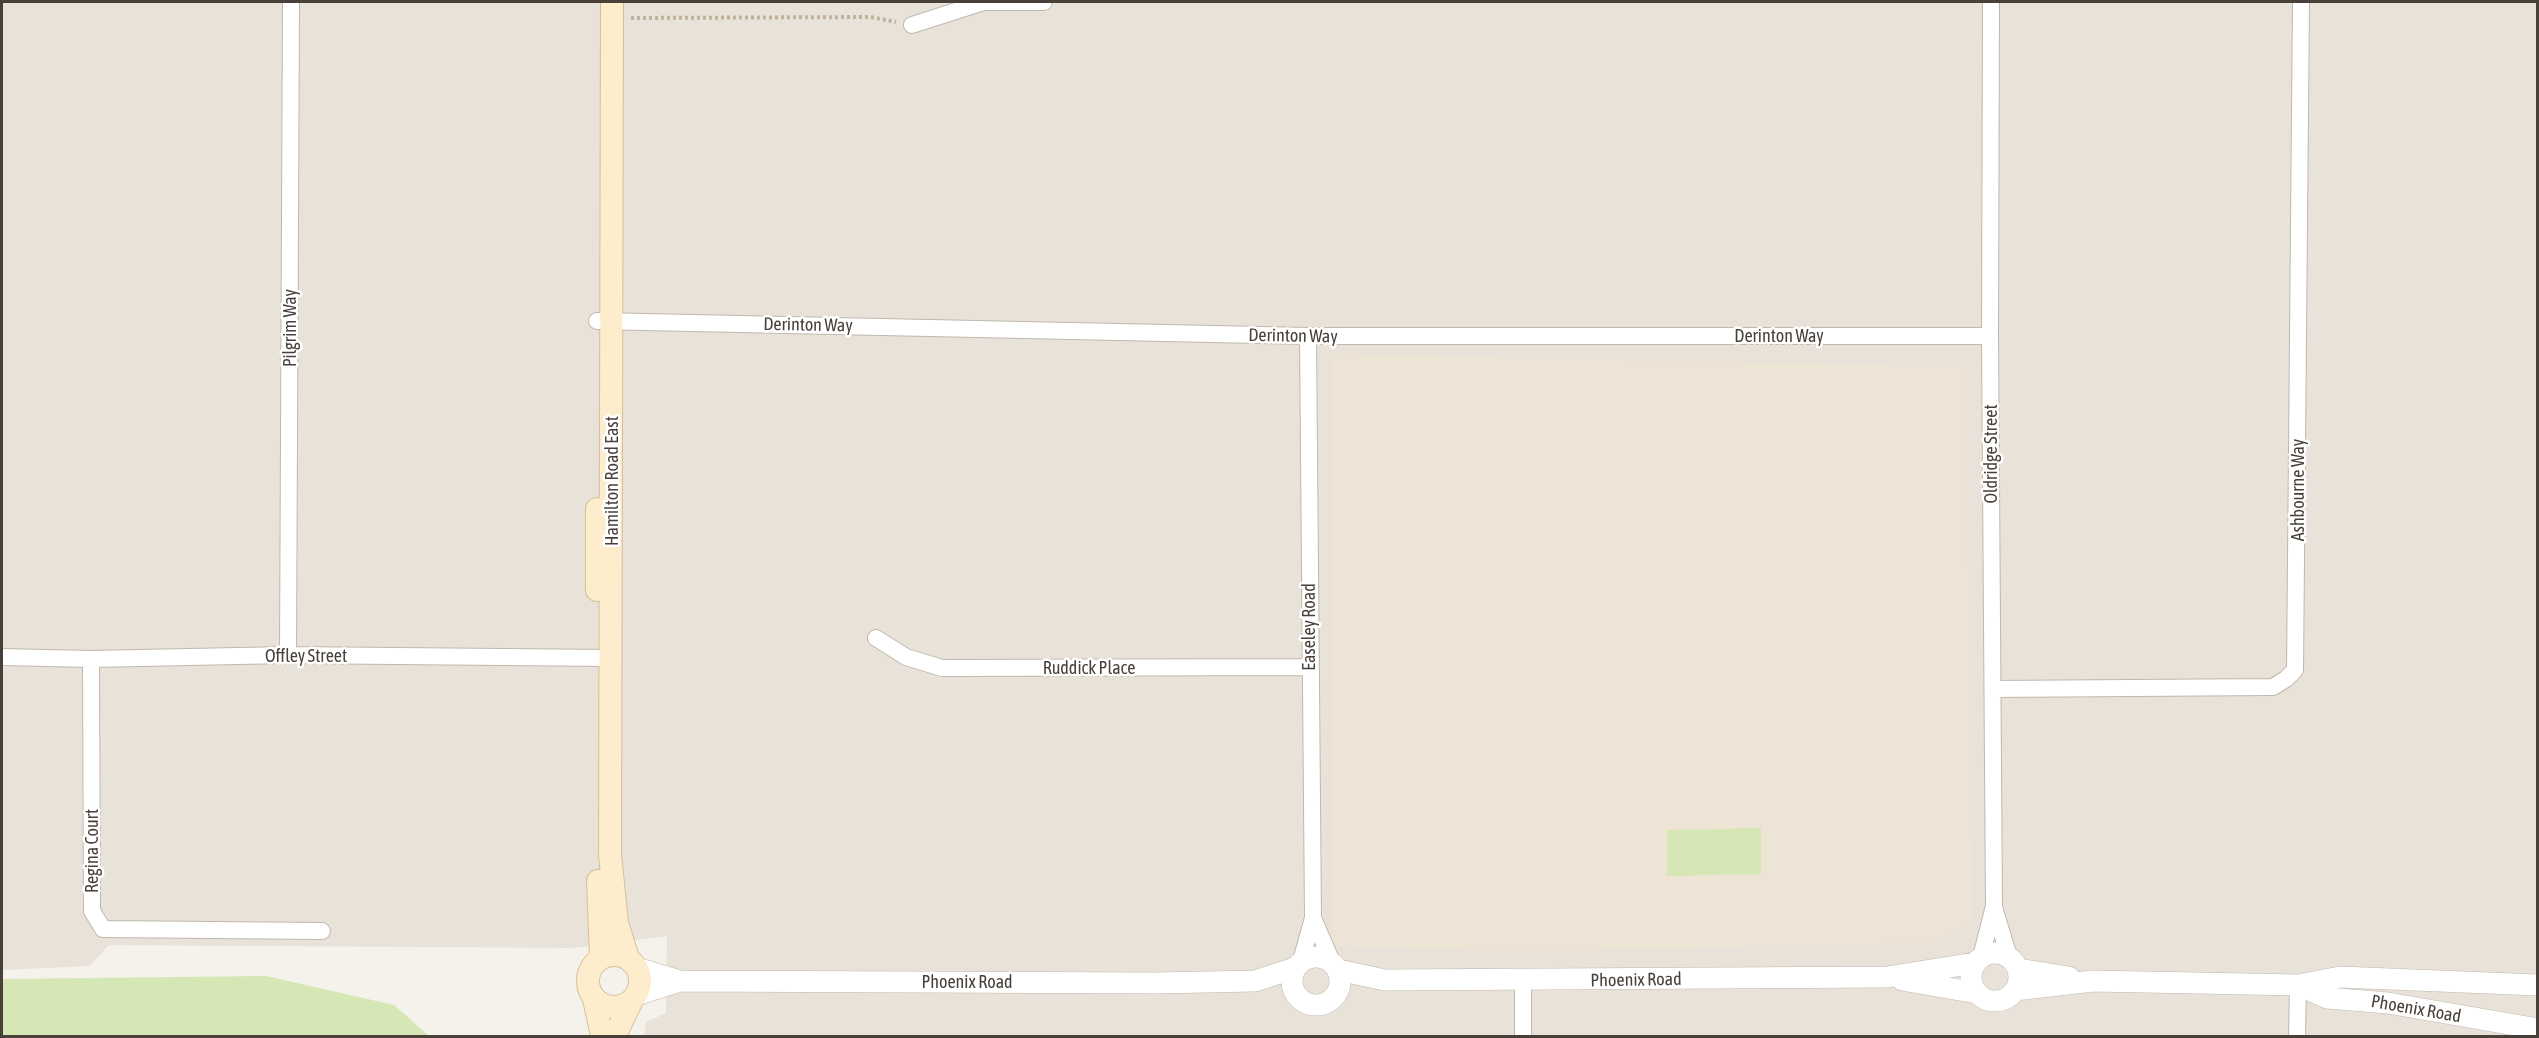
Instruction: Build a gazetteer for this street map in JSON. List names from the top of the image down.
{
  "streets": {
    "main road": ["Hamilton Road East"],
    "street": [
      "Derinton Way",
      "Pilgrim Way",
      "Oldridge Street",
      "Ashbourne Way",
      "Easeley Road",
      "Offley Street",
      "Ruddick Place",
      "Regina Court",
      "Phoenix Road"
    ]
  },
  "crossings": [
    ["Derinton Way", "Oldridge Street"],
    ["Derinton Way", "Hamilton Road East"],
    ["Derinton Way", "Easeley Road"],
    ["Pilgrim Way", "Offley Street"],
    ["Oldridge Street", "Ashbourne Way"],
    ["Oldridge Street", "Phoenix Road"],
    ["Hamilton Road East", "Offley Street"],
    ["Hamilton Road East", "Phoenix Road"],
    ["Easeley Road", "Ruddick Place"],
    ["Easeley Road", "Phoenix Road"],
    ["Offley Street", "Regina Court"]
  ]
}
